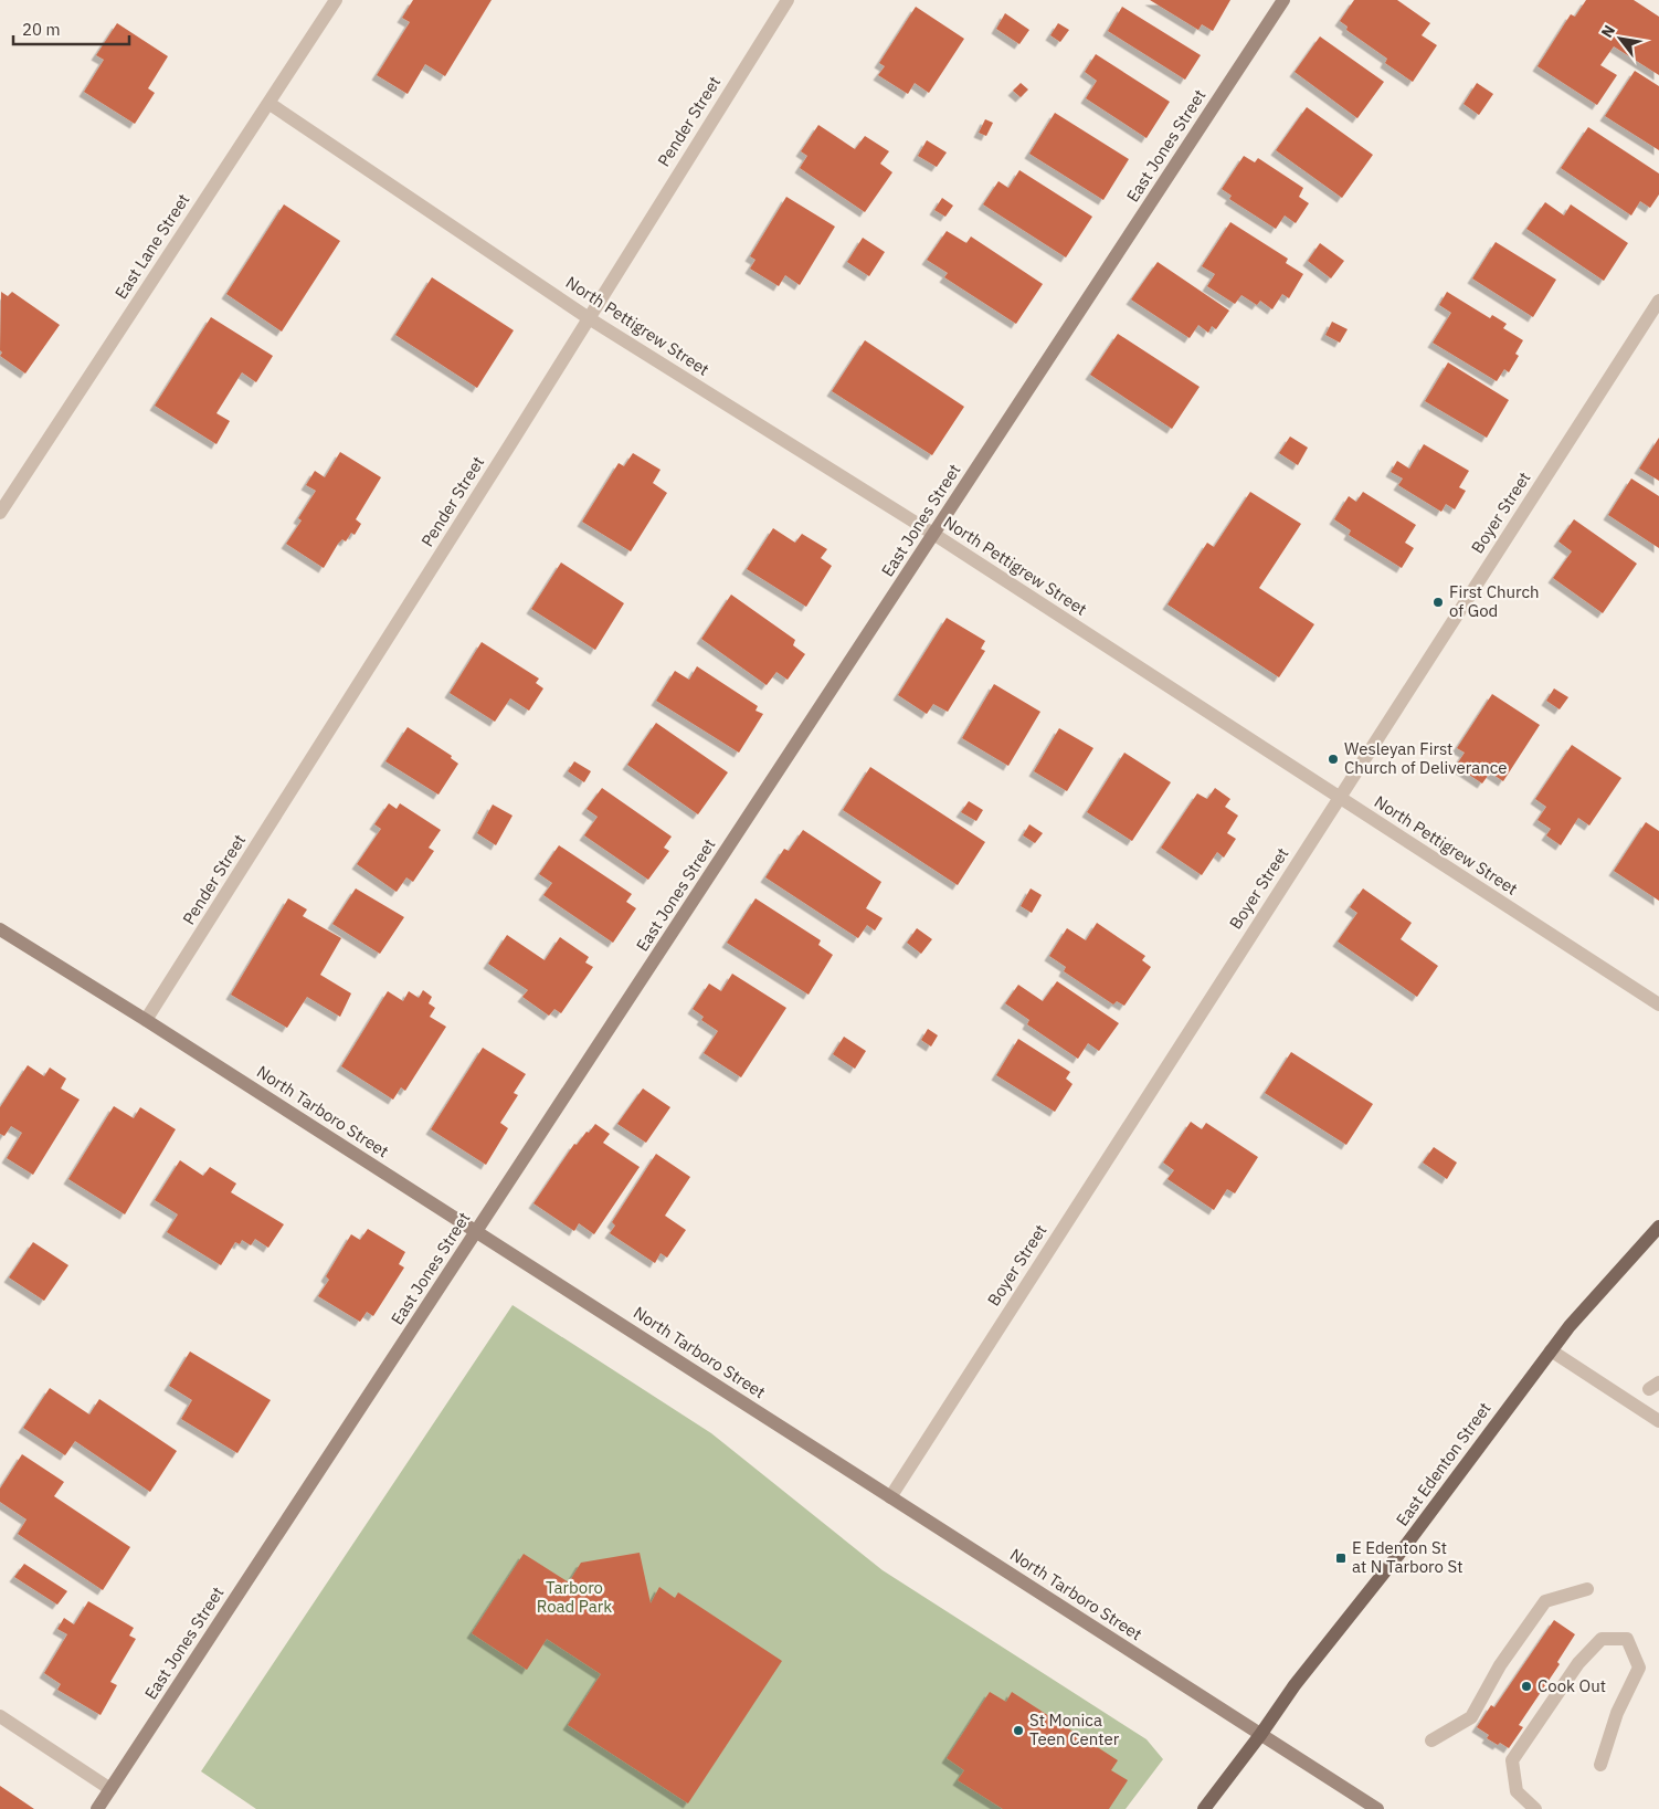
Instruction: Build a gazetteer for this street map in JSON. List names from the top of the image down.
{
  "streets": {
    "main road": ["East Edenton Street"],
    "street": [
      "Pender Street",
      "East Jones Street",
      "East Lane Street",
      "North Pettigrew Street",
      "Boyer Street",
      "North Tarboro Street"
    ]
  },
  "crossings": [
    ["Pender Street", "North Pettigrew Street"],
    ["Pender Street", "North Tarboro Street"],
    ["East Jones Street", "North Pettigrew Street"],
    ["East Jones Street", "North Tarboro Street"],
    ["East Lane Street", "North Pettigrew Street"],
    ["North Pettigrew Street", "Boyer Street"],
    ["Boyer Street", "North Tarboro Street"],
    ["North Tarboro Street", "East Edenton Street"]
  ],
  "parks": ["Tarboro Road Park"],
  "places": {
    "other": [
      "First Church of God",
      "Wesleyan First Church of Deliverance",
      "Cook Out",
      "St Monica Teen Center"
    ],
    "transit": ["E Edenton St at N Tarboro St"]
  },
  "scale_bar": "20 m",
  "north": "top left"
}
